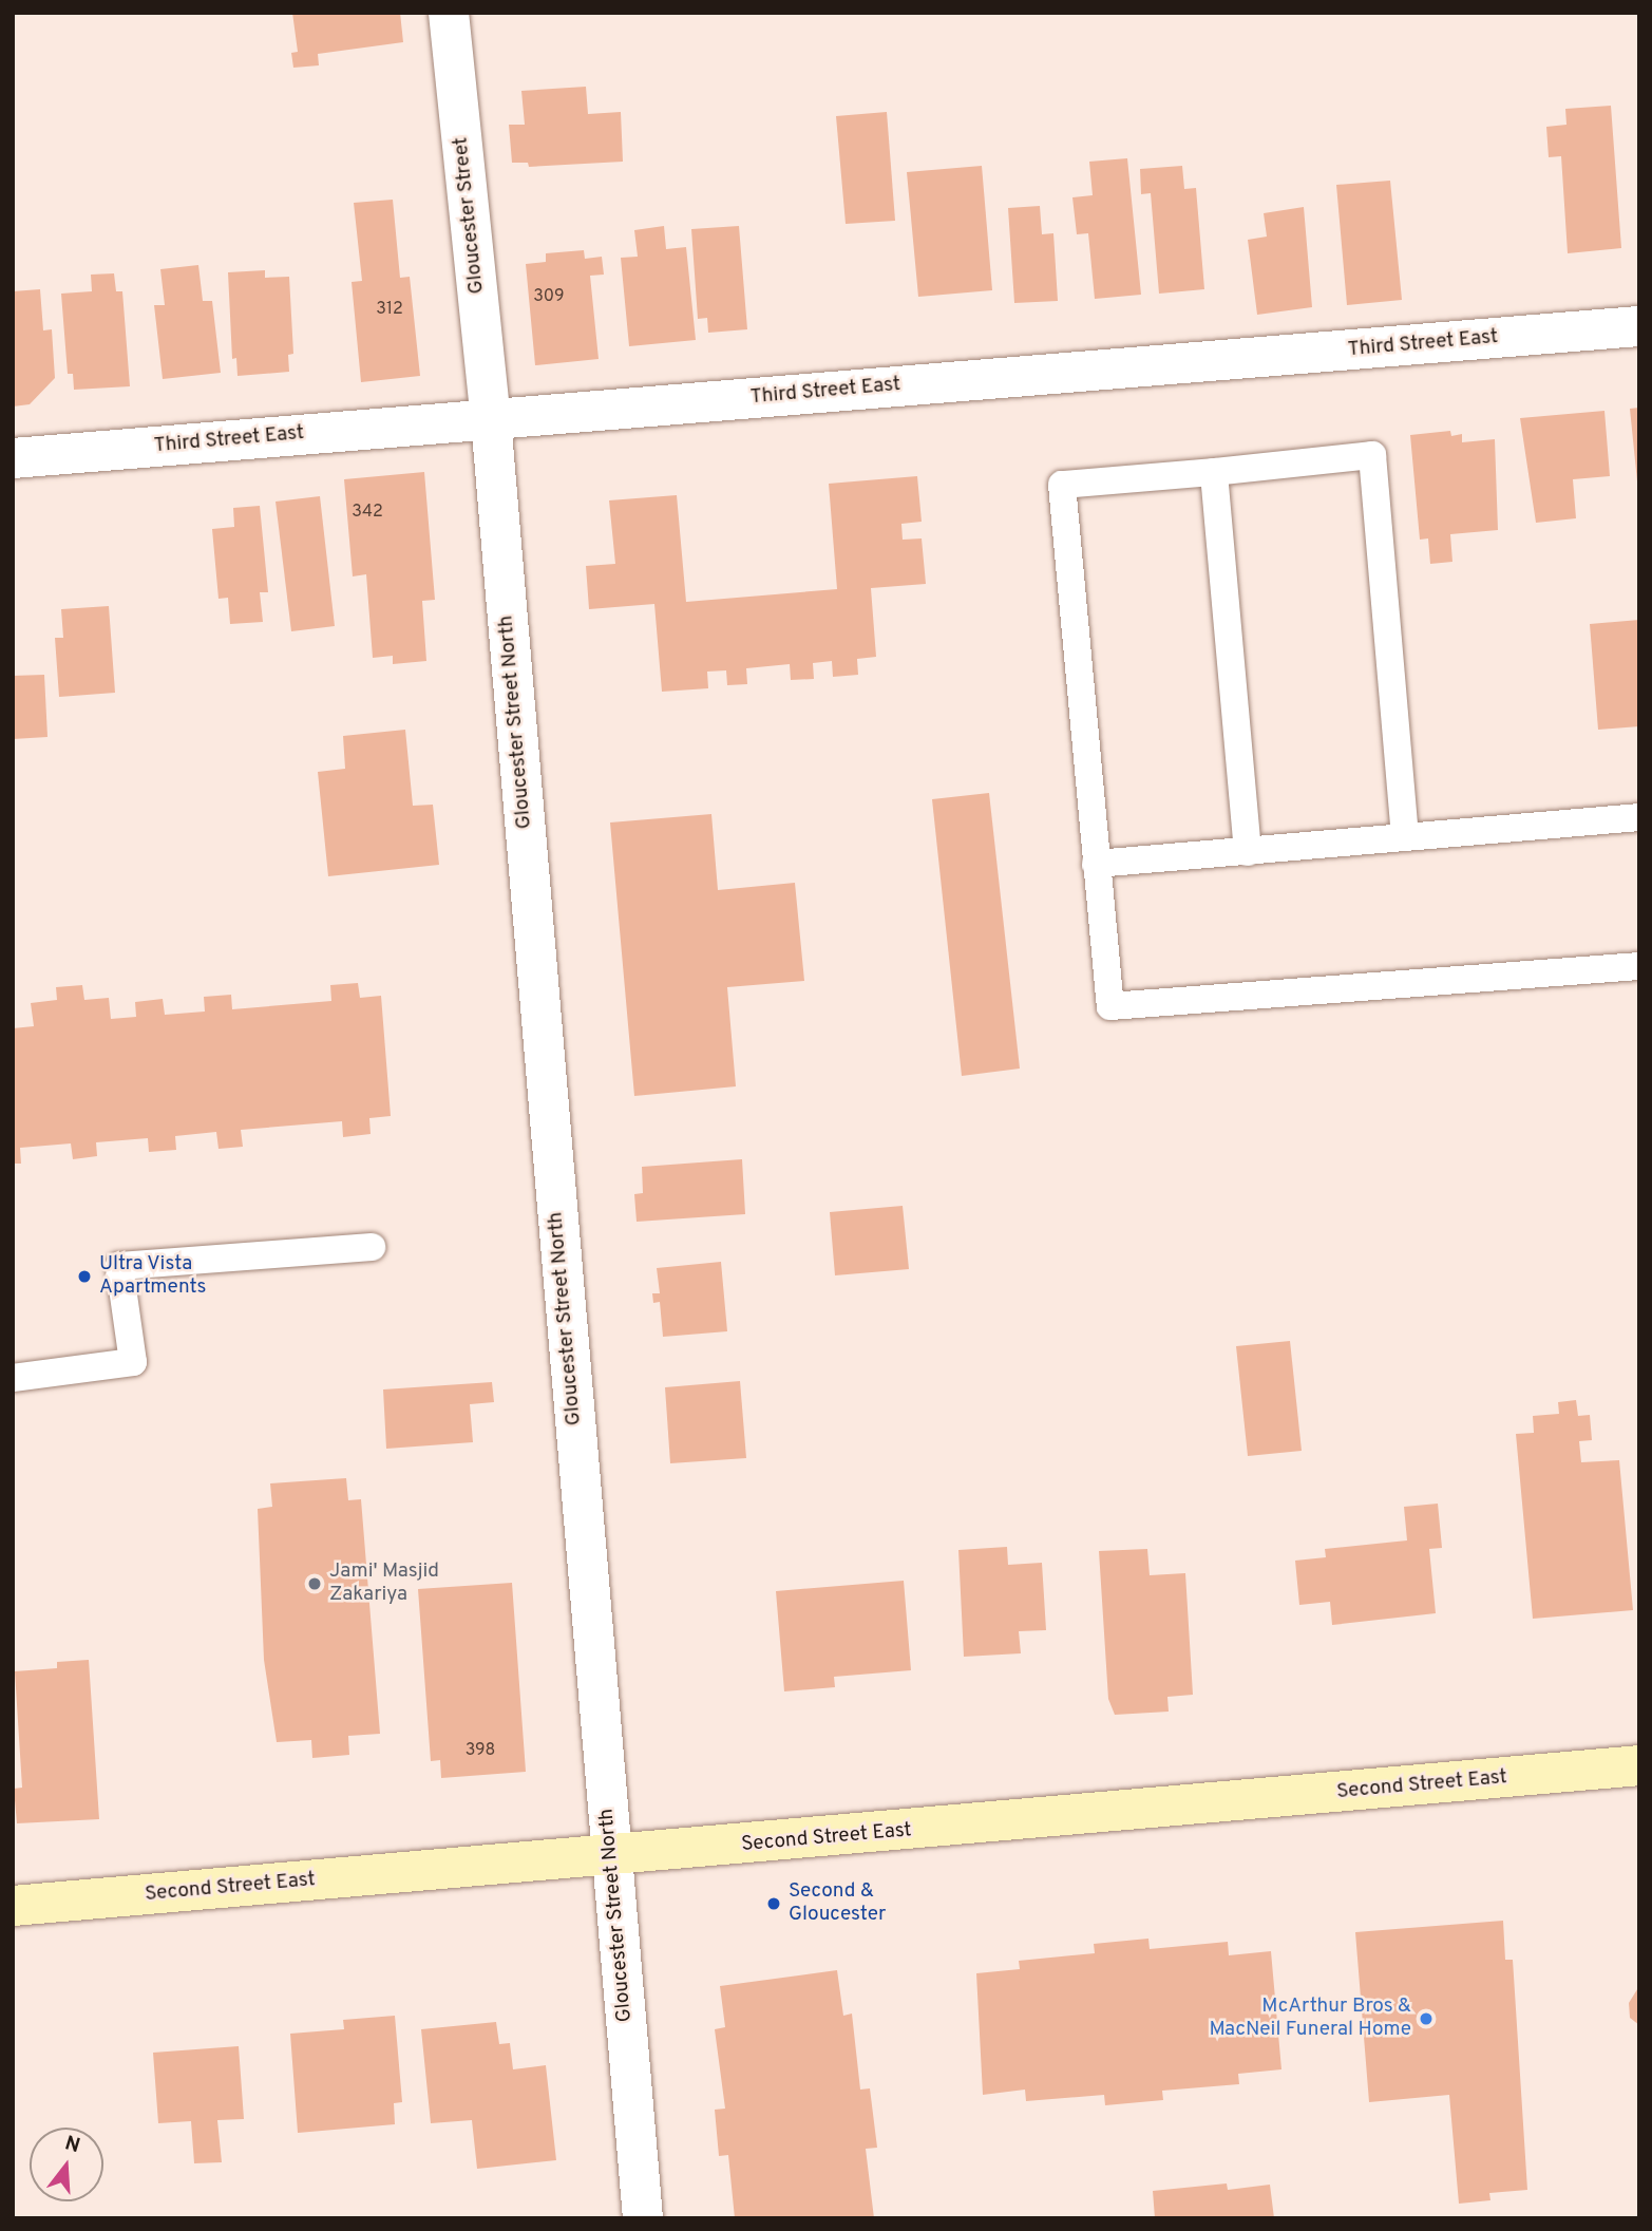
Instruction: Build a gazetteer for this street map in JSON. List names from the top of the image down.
{
  "streets": {
    "main road": ["Second Street East"],
    "street": ["Gloucester Street", "Third Street East", "Gloucester Street North"]
  },
  "crossings": [
    ["Gloucester Street", "Third Street East"],
    ["Gloucester Street", "Gloucester Street North"],
    ["Third Street East", "Gloucester Street North"],
    ["Gloucester Street North", "Second Street East"]
  ],
  "places": [
    "Ultra Vista Apartments",
    "Jami' Masjid Zakariya",
    "Second & Gloucester",
    "McArthur Bros & MacNeil Funeral Home"
  ],
  "house_numbers": [
    "309",
    "312",
    "342",
    "398"
  ],
  "north": "top"
}
